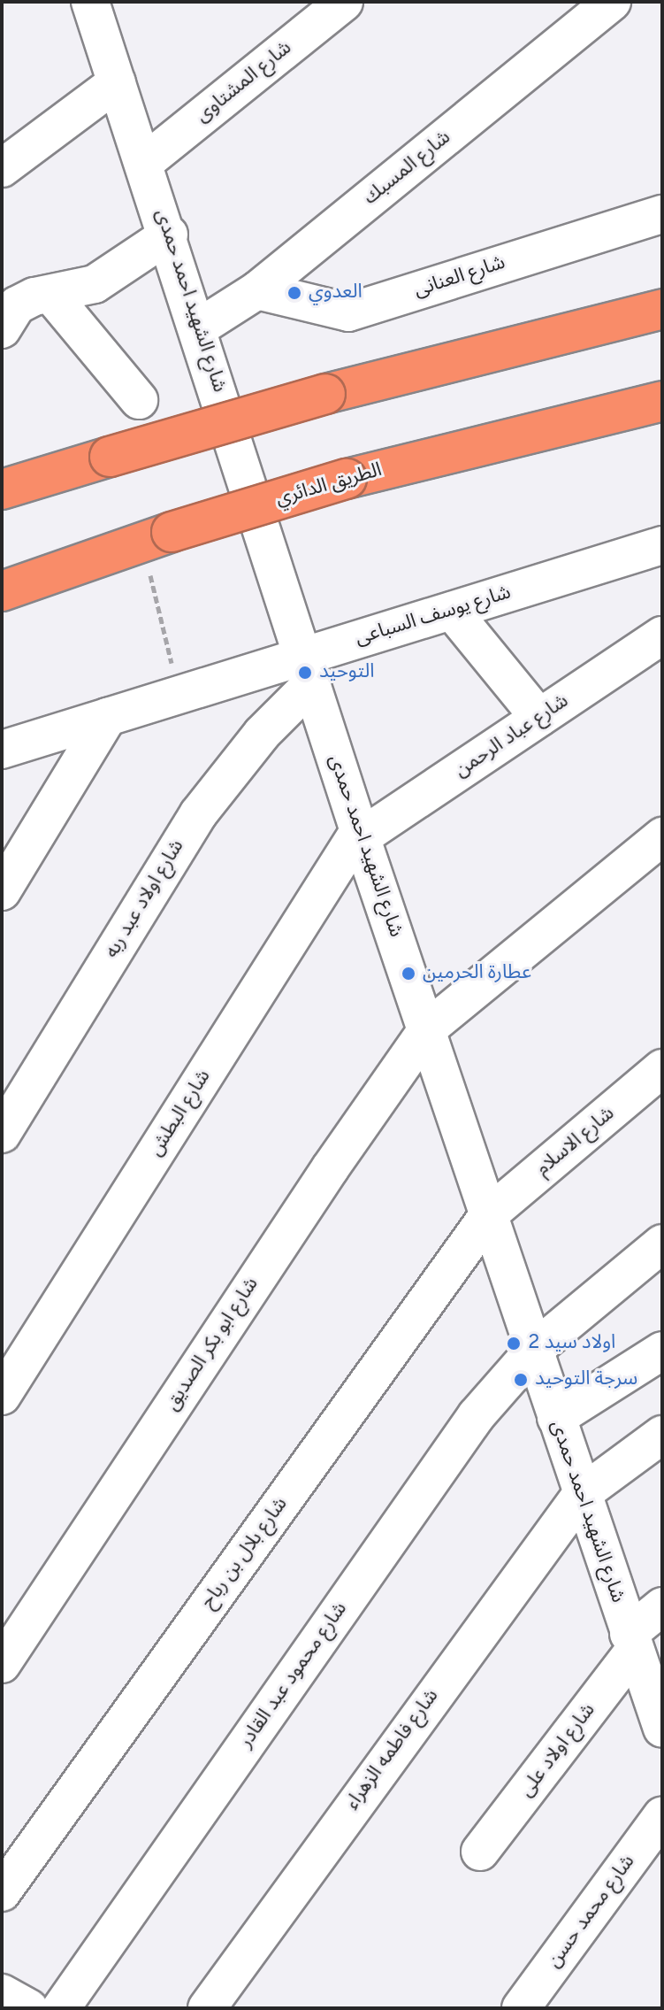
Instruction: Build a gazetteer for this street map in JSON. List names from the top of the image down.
{
  "streets": {
    "highway": ["الطريق الدائري"],
    "street": [
      "شارع المشتاوى",
      "شارع المسبك",
      "شارع العنانى",
      "شارع الشهيد احمد حمدى",
      "شارع يوسف السباعى",
      "شارع عباد الرحمن",
      "شارع اولاد عبد ربه",
      "شارع البطش",
      "شارع الاسلام",
      "شارع ابو بكر الصديق",
      "شارع بلال بن رباح",
      "شارع محمود عبد القادر",
      "شارع فاطمه الزهراء",
      "شارع اولاد على",
      "شارع محمد حسن"
    ]
  },
  "crossings": [
    ["شارع المشتاوى", "شارع الشهيد احمد حمدى"],
    ["شارع المسبك", "شارع العنانى"],
    ["شارع المسبك", "شارع الشهيد احمد حمدى"],
    ["شارع الشهيد احمد حمدى", "شارع يوسف السباعى"],
    ["شارع الشهيد احمد حمدى", "شارع عباد الرحمن"],
    ["شارع الشهيد احمد حمدى", "شارع اولاد عبد ربه"],
    ["شارع الشهيد احمد حمدى", "شارع البطش"],
    ["شارع الشهيد احمد حمدى", "شارع الاسلام"],
    ["شارع الشهيد احمد حمدى", "شارع ابو بكر الصديق"],
    ["شارع الشهيد احمد حمدى", "شارع بلال بن رباح"],
    ["شارع الشهيد احمد حمدى", "شارع محمود عبد القادر"],
    ["شارع الشهيد احمد حمدى", "شارع فاطمه الزهراء"],
    ["شارع الشهيد احمد حمدى", "شارع اولاد على"],
    ["شارع يوسف السباعى", "شارع اولاد عبد ربه"],
    ["شارع عباد الرحمن", "شارع البطش"],
    ["شارع الاسلام", "شارع بلال بن رباح"]
  ],
  "places": [
    "العدوي",
    "التوحيد",
    "عطارة الحرمين",
    "اولاد سيد 2",
    "سرجة التوحيد"
  ]
}
